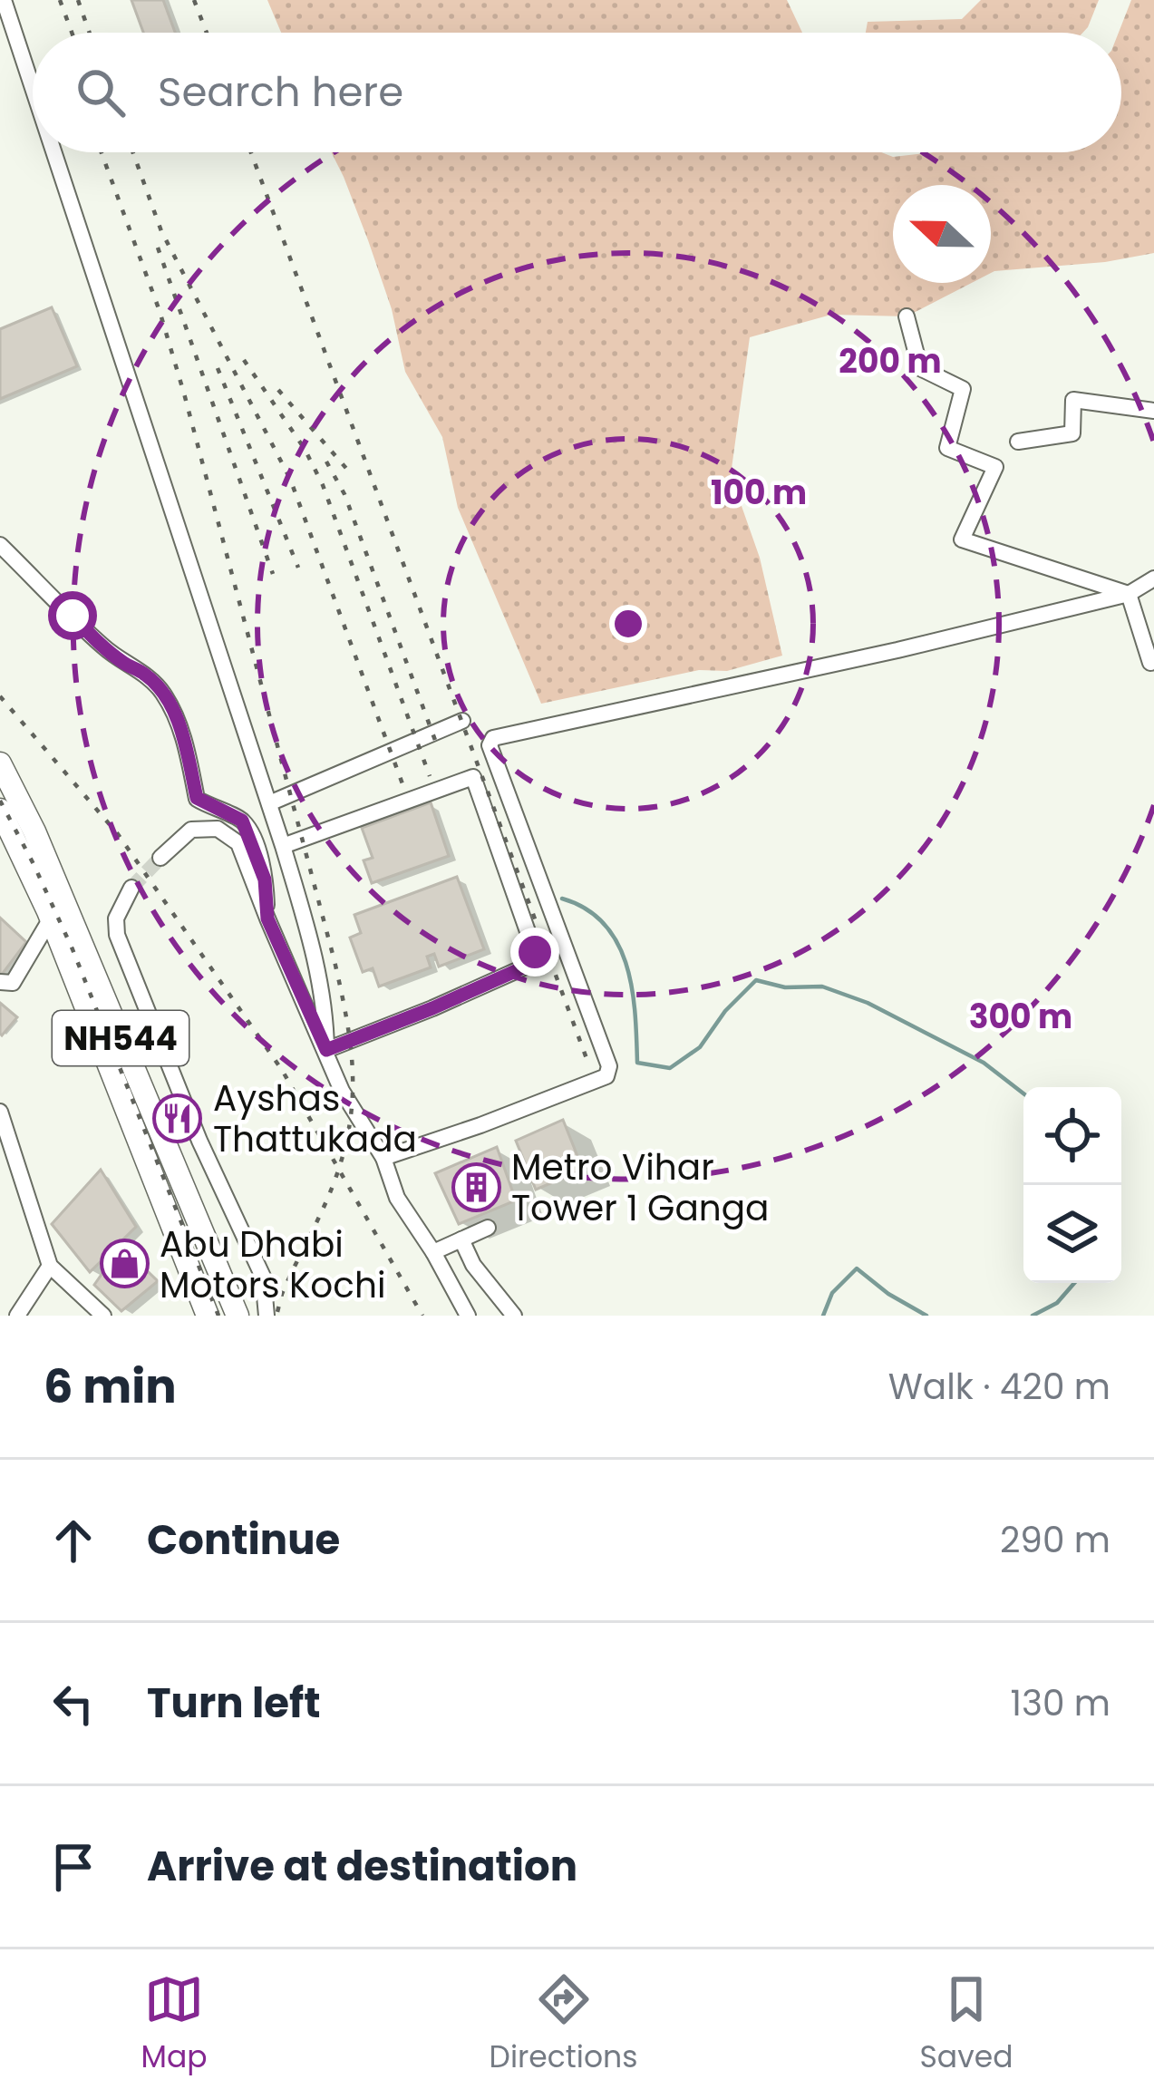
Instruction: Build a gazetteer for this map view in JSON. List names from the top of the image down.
{
  "streets": {
    "highway": ["NH544"]
  },
  "places": {
    "restaurant": ["Ayshas Thattukada"],
    "building": ["Metro Vihar Tower 1 Ganga"],
    "shop": ["Abu Dhabi Motors Kochi"]
  },
  "north": "left",
  "page": {
    "search": "Search here",
    "heading": ["6 min", "Walk · 420 m"],
    "list": [
      ["Continue", "290 m"],
      ["Turn left", "130 m"],
      "Arrive at destination"
    ],
    "nav": ["Map", "Directions", "Saved"]
  },
  "rings": ["200 m", "100 m", "300 m"]
}
